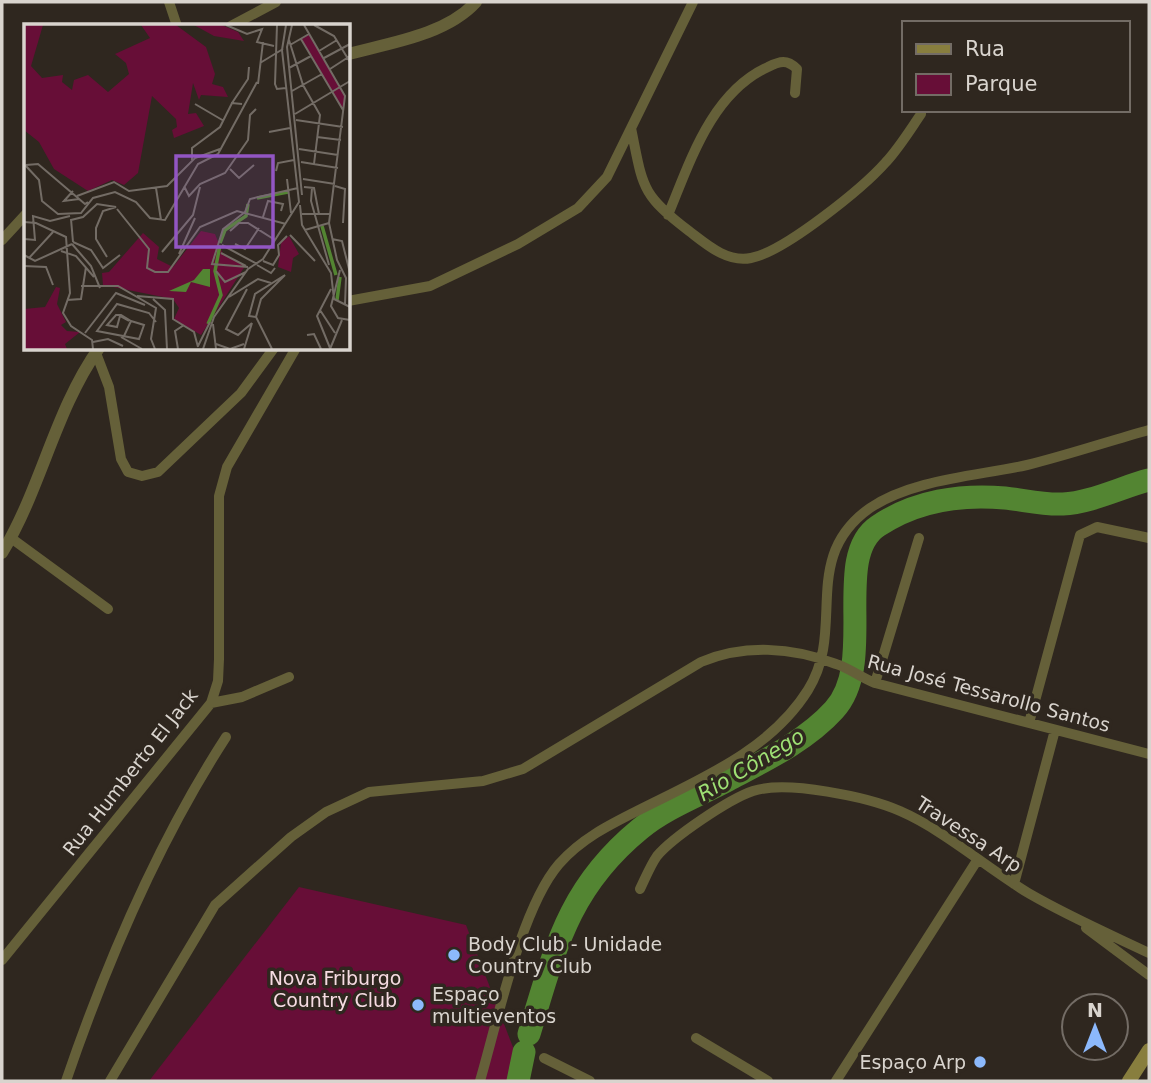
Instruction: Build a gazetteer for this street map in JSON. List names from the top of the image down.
{
  "streets": {
    "street": ["Rua José Tessarollo Santos", "Rua Humberto El Jack", "Travessa Arp"]
  },
  "water": ["Rio Cônego"],
  "parks": ["Nova Friburgo Country Club"],
  "places": ["Body Club - Unidade Country Club", "Espaço multieventos", "Espaço Arp"],
  "legend": ["Rua", "Parque"],
  "north": "top"
}
